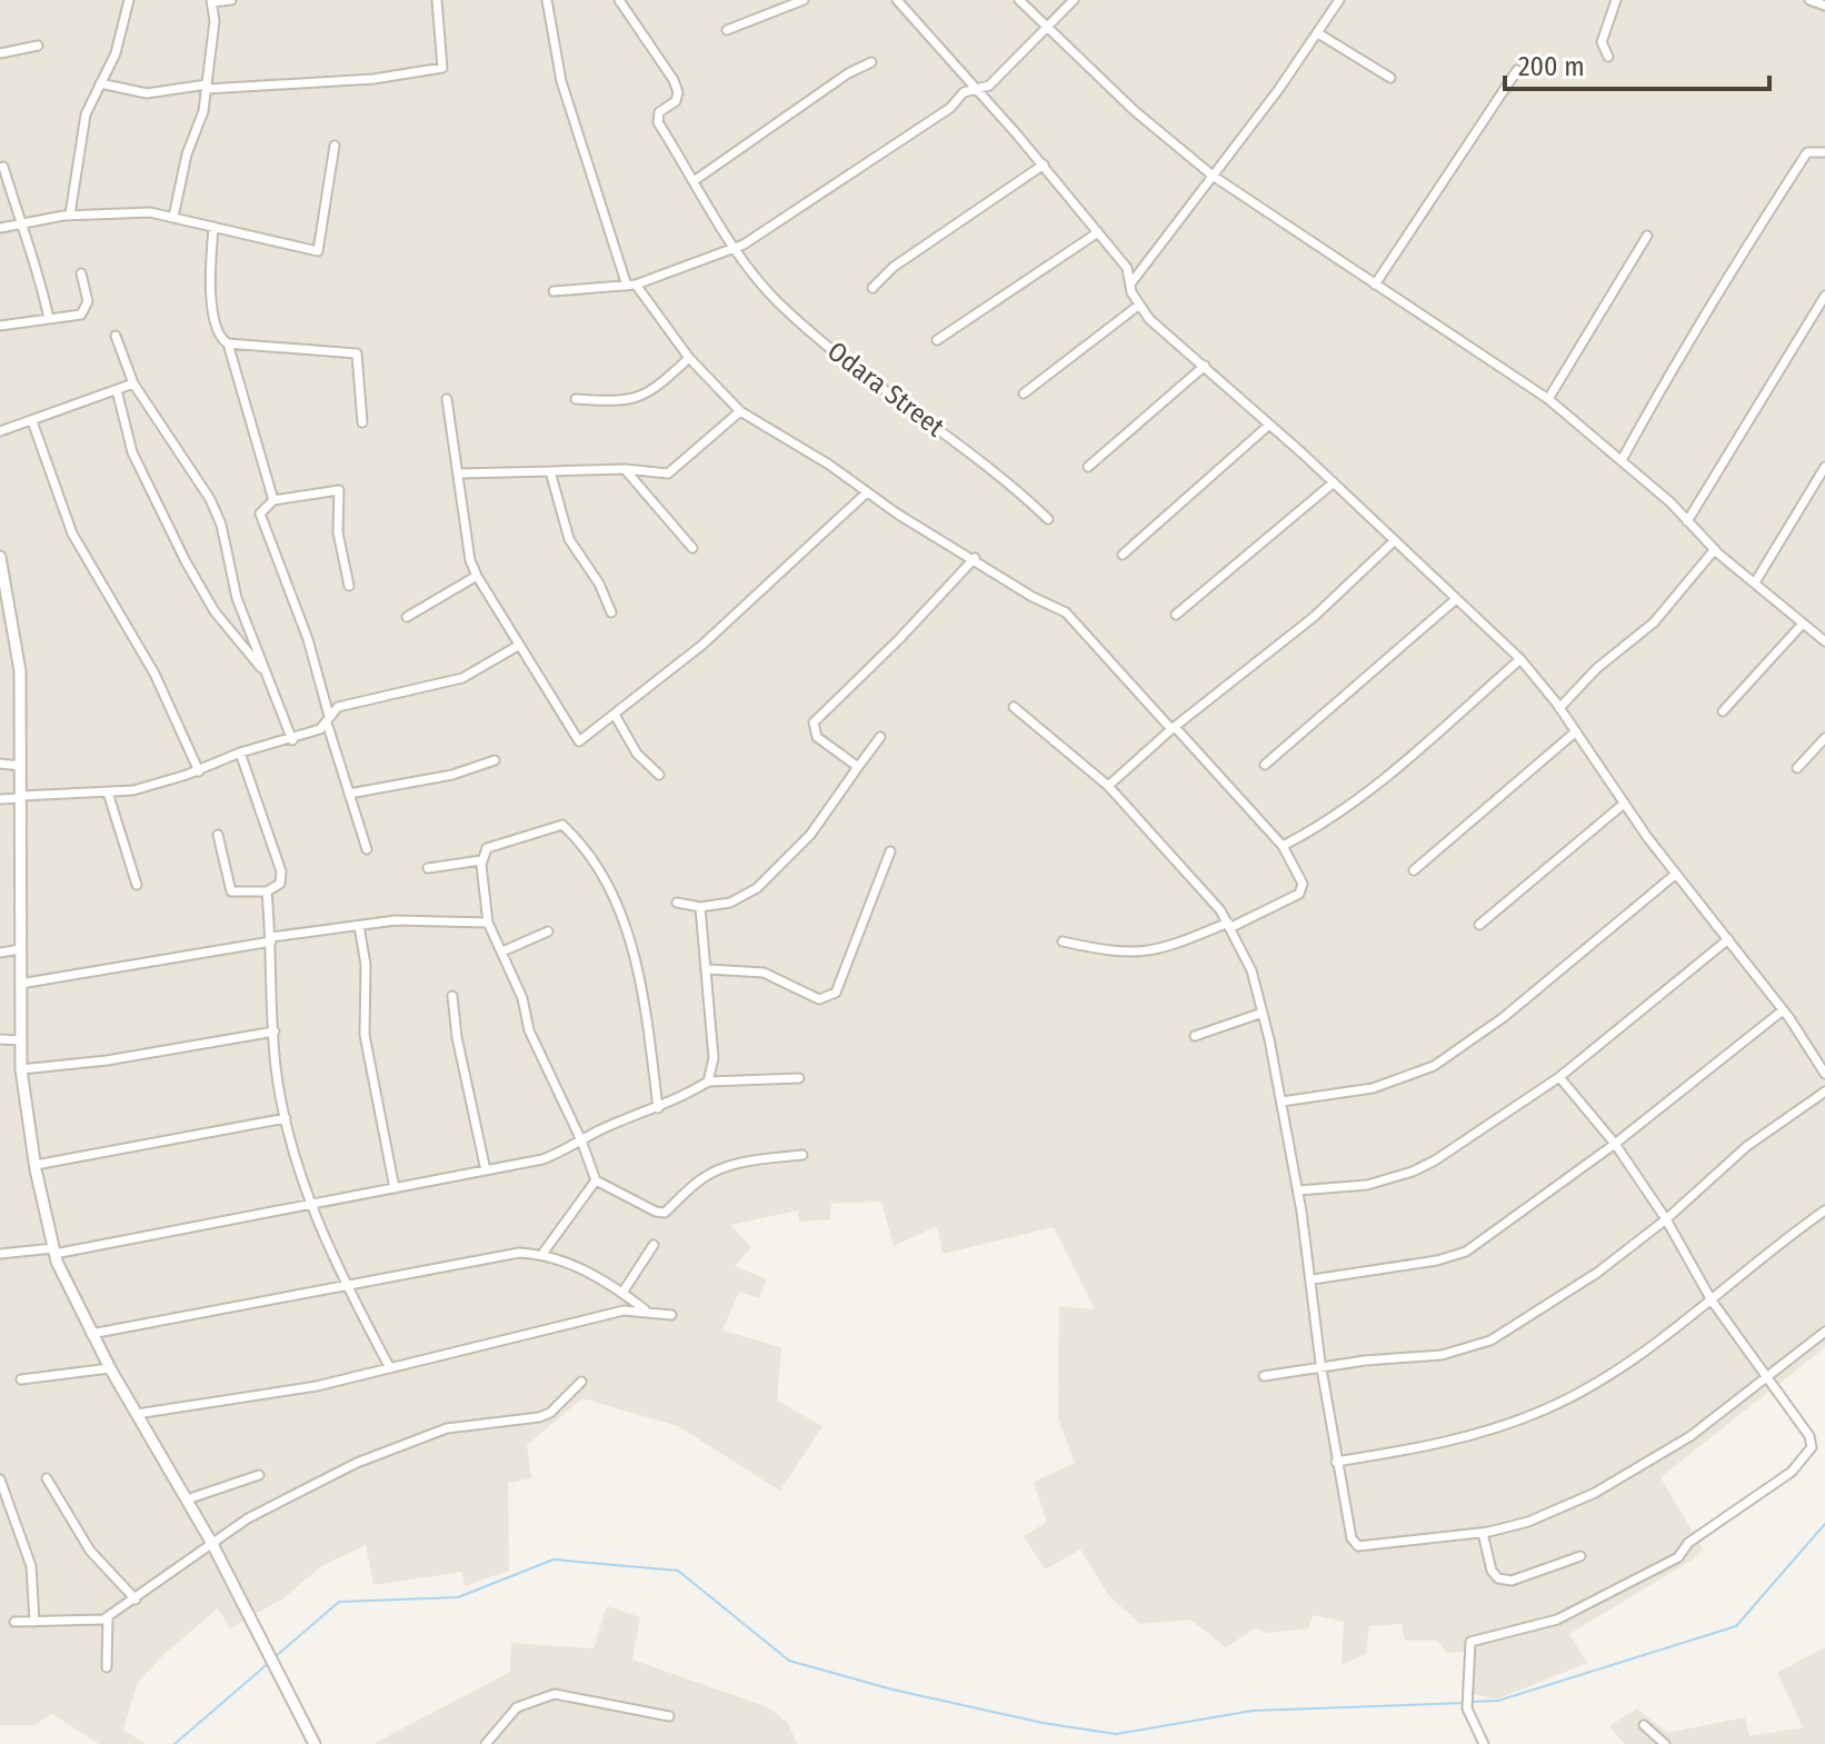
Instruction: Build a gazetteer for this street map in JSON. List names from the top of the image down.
{
  "streets": {
    "street": ["Odara Street"]
  },
  "scale_bar": "200 m"
}
